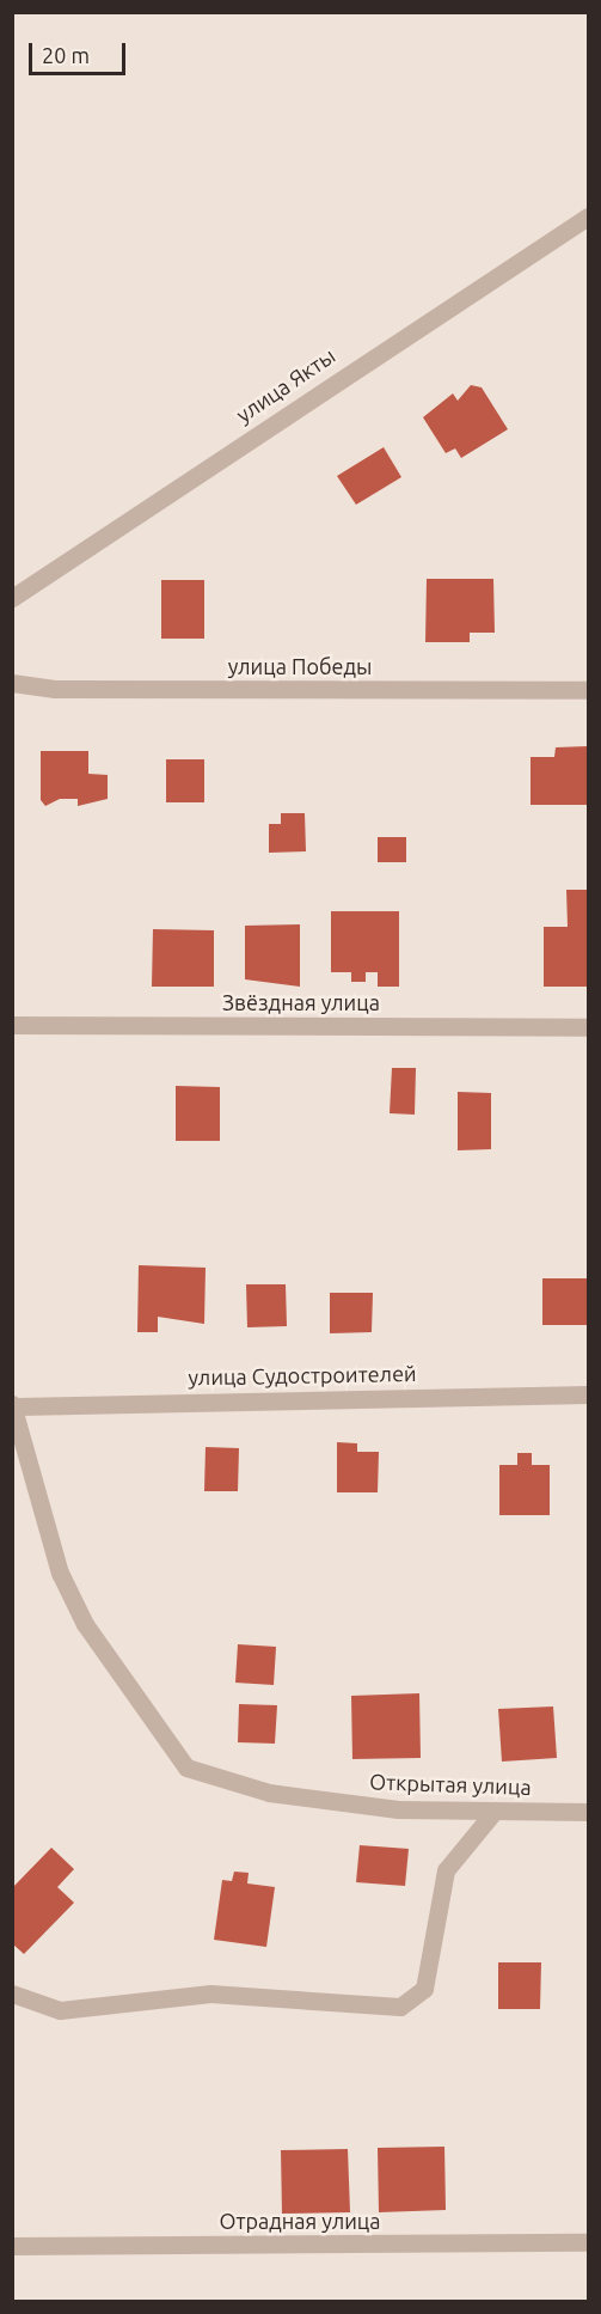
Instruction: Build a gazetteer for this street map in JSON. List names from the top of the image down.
{
  "streets": {
    "street": [
      "улица Якты",
      "улица Победы",
      "Звёздная улица",
      "улица Судостроителей",
      "Открытая улица",
      "Отрадная улица"
    ]
  },
  "crossings": [
    ["улица Судостроителей", "Открытая улица"]
  ],
  "scale_bar": "20 m"
}
